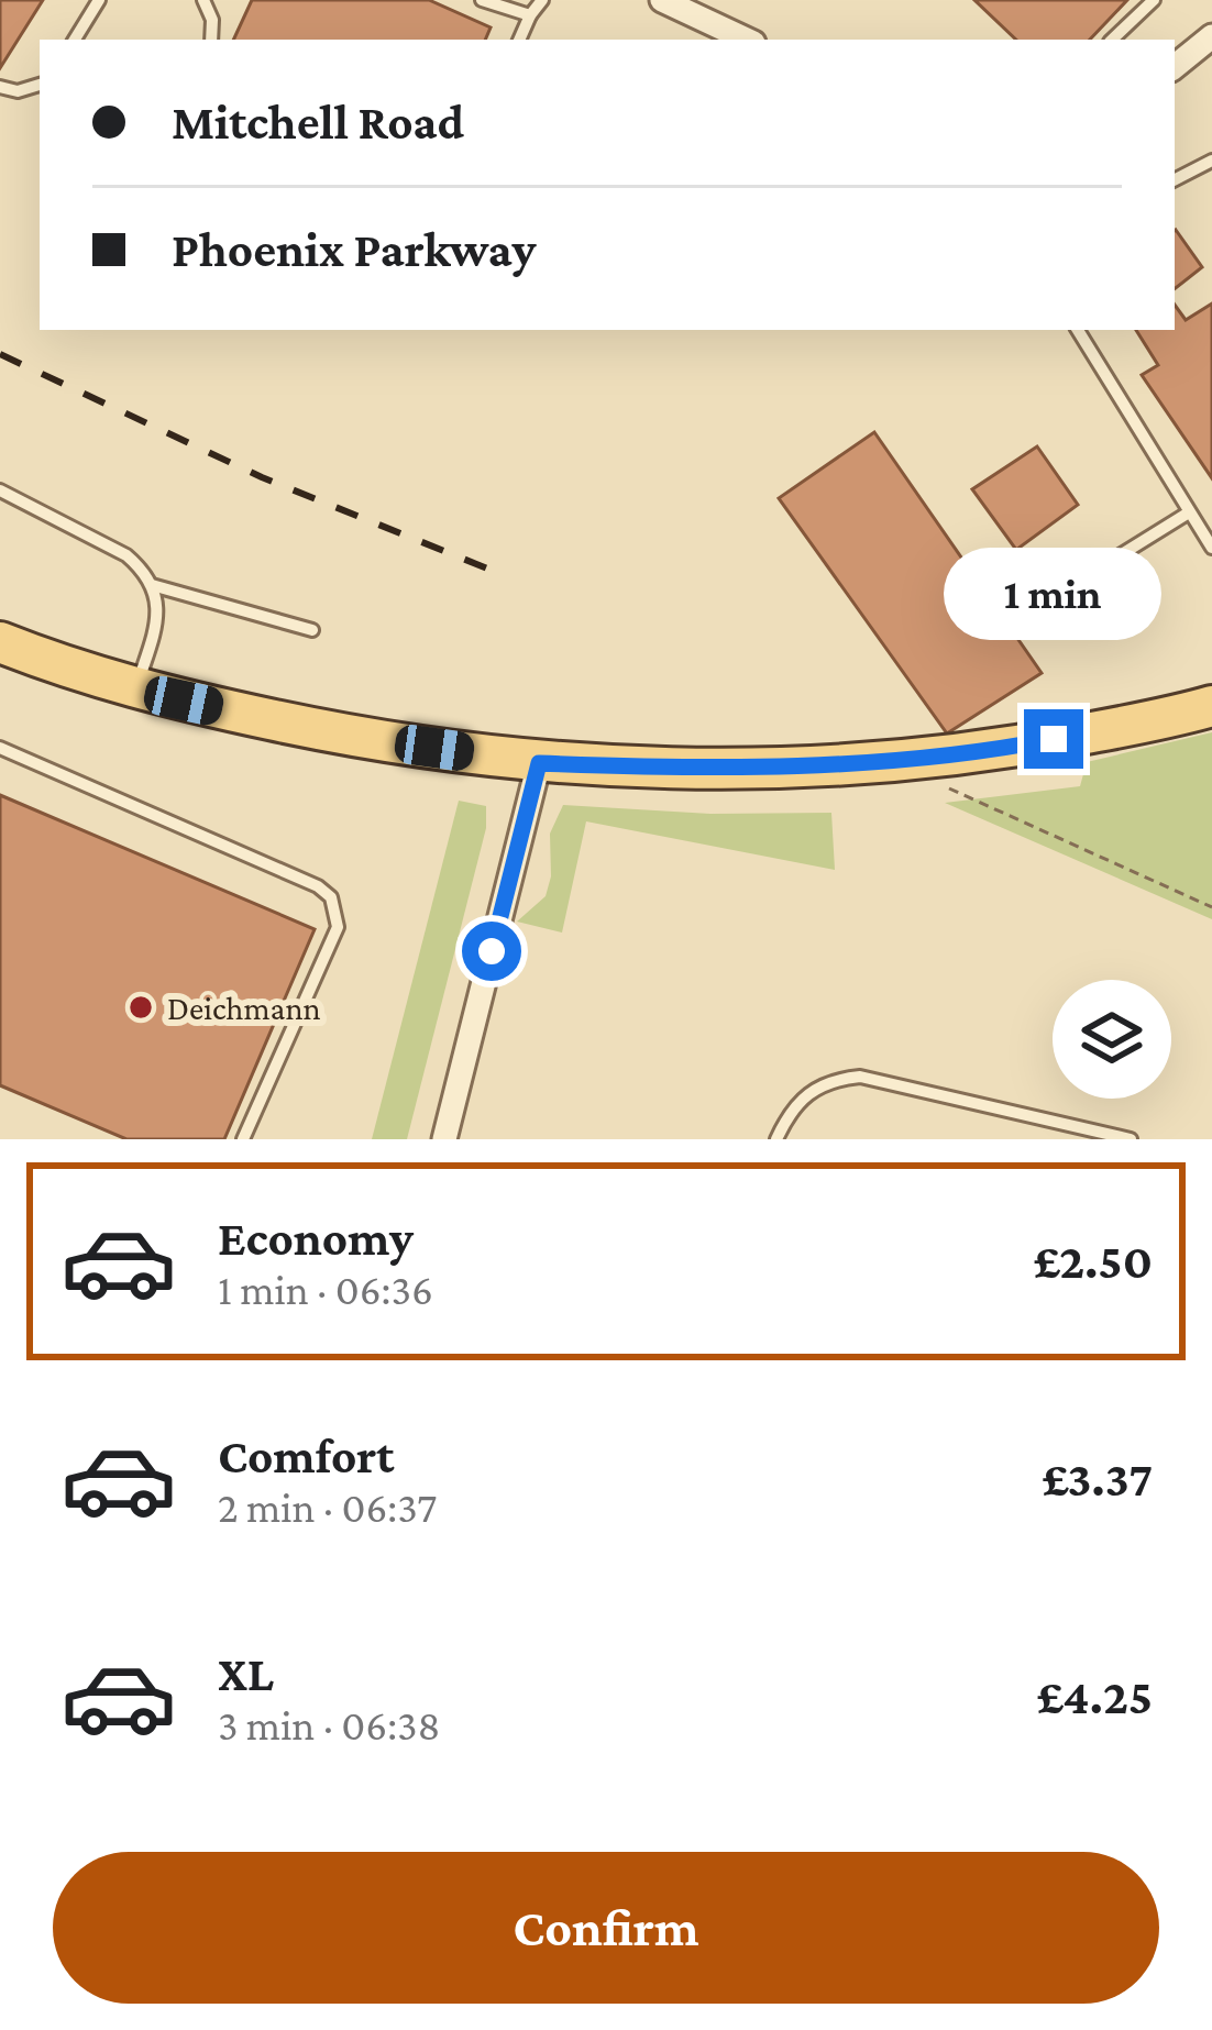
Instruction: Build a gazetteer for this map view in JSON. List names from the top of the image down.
{
  "places": ["Deichmann"],
  "page": {
    "banner": ["Mitchell Road", "Phoenix Parkway"],
    "bubble": "1 min",
    "list": [
      {
        "name": "Economy",
        "note": "1 min · 06:36",
        "value": "£2.50"
      },
      {
        "name": "Comfort",
        "note": "2 min · 06:37",
        "value": "£3.37"
      },
      {
        "name": "XL",
        "note": "3 min · 06:38",
        "value": "£4.25"
      }
    ],
    "buttons": "Confirm"
  }
}
